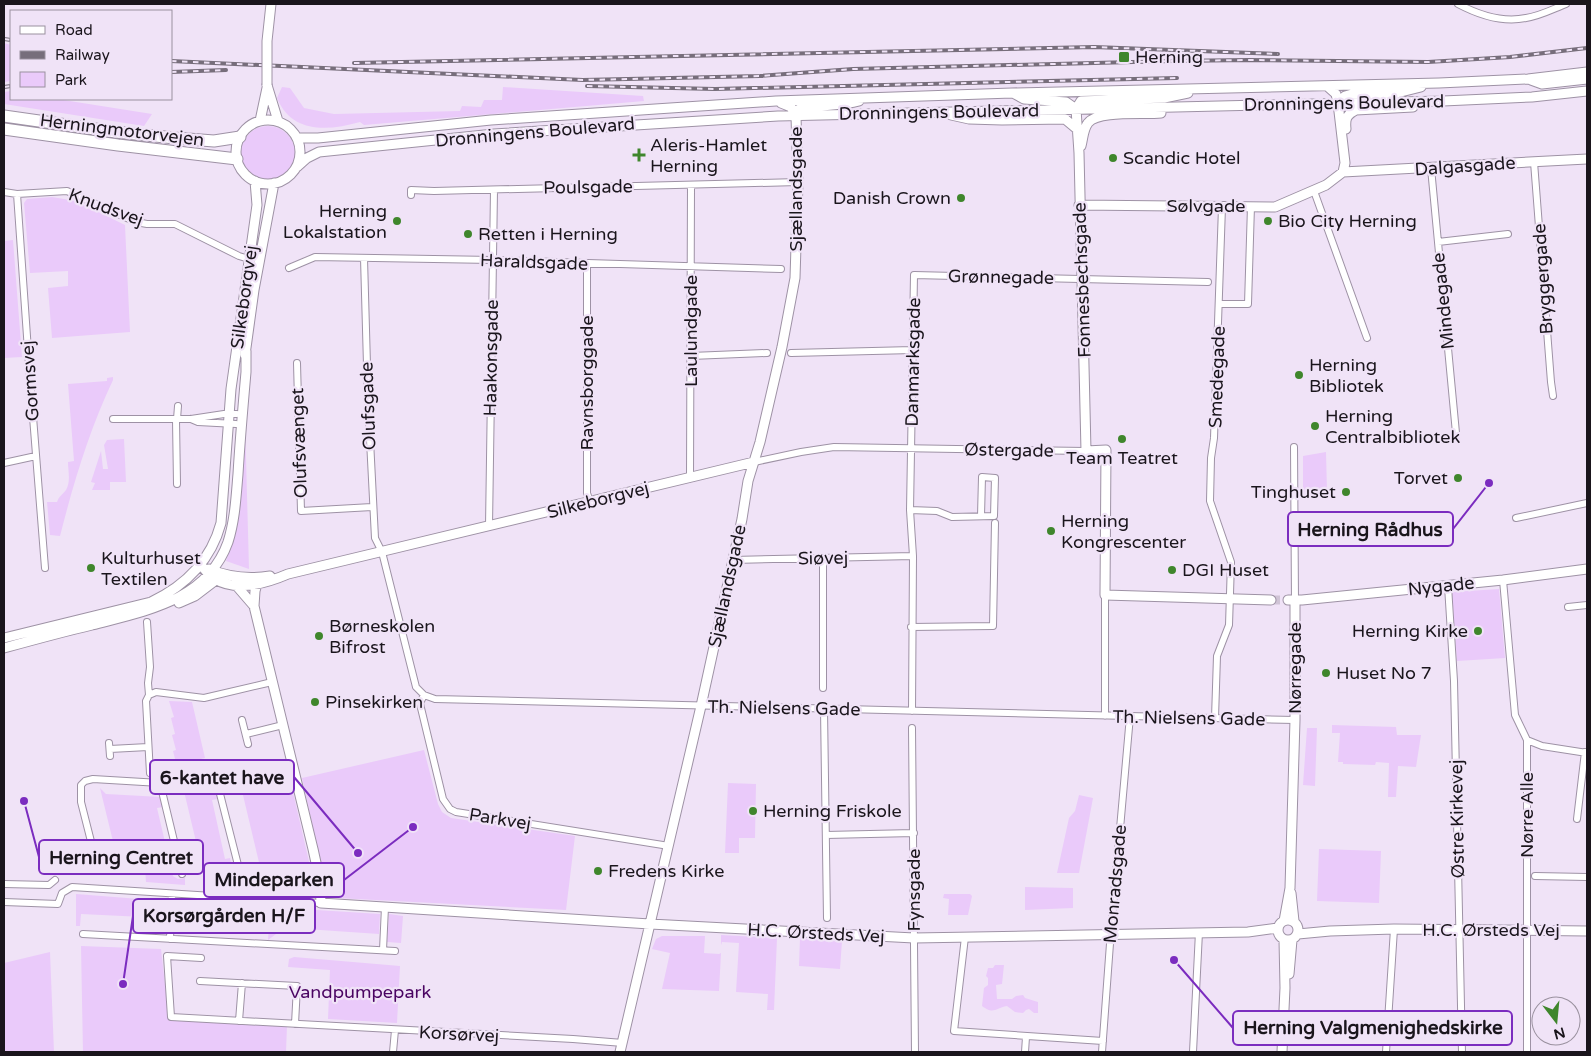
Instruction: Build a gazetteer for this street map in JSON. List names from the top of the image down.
{
  "streets": {
    "highway": ["Herningmotorvejen"],
    "main road": [
      "Dronningens Boulevard",
      "Dalgasgade",
      "Sjællandsgade",
      "Sølvgade",
      "Fonnesbechsgade",
      "Silkeborgvej",
      "Østergade",
      "Nygade",
      "Nørregade",
      "H.C. Ørsteds Vej"
    ],
    "street": [
      "Poulsgade",
      "Knudsvej",
      "Haraldsgade",
      "Grønnegade",
      "Bryggergade",
      "Mindegade",
      "Laulundgade",
      "Haakonsgade",
      "Danmarksgade",
      "Smedegade",
      "Gormsvej",
      "Ravnsborggade",
      "Olufsgade",
      "Olufsvænget",
      "Siøvej",
      "Th. Nielsens Gade",
      "Nørre Alle",
      "Parkvej",
      "Østre Kirkevej",
      "Monradsgade",
      "Fynsgade",
      "Korsørvej"
    ]
  },
  "crossings": [
    ["Dronningens Boulevard", "Herningmotorvejen"],
    ["Dronningens Boulevard", "Sjællandsgade"],
    ["Dronningens Boulevard", "Fonnesbechsgade"],
    ["Dronningens Boulevard", "Silkeborgvej"],
    ["Herningmotorvejen", "Silkeborgvej"],
    ["Dalgasgade", "Sølvgade"],
    ["Dalgasgade", "Bryggergade"],
    ["Dalgasgade", "Mindegade"],
    ["Poulsgade", "Sjællandsgade"],
    ["Poulsgade", "Laulundgade"],
    ["Poulsgade", "Haakonsgade"],
    ["Sjællandsgade", "Silkeborgvej"],
    ["Sjællandsgade", "Siøvej"],
    ["Sjællandsgade", "Th. Nielsens Gade"],
    ["Sjællandsgade", "Parkvej"],
    ["Sjællandsgade", "H.C. Ørsteds Vej"],
    ["Sjællandsgade", "Korsørvej"],
    ["Sølvgade", "Fonnesbechsgade"],
    ["Sølvgade", "Smedegade"],
    ["Knudsvej", "Silkeborgvej"],
    ["Knudsvej", "Gormsvej"],
    ["Haraldsgade", "Laulundgade"],
    ["Haraldsgade", "Haakonsgade"],
    ["Haraldsgade", "Ravnsborggade"],
    ["Haraldsgade", "Olufsgade"],
    ["Grønnegade", "Fonnesbechsgade"],
    ["Grønnegade", "Danmarksgade"],
    ["Fonnesbechsgade", "Østergade"],
    ["Silkeborgvej", "Laulundgade"],
    ["Silkeborgvej", "Haakonsgade"],
    ["Silkeborgvej", "Danmarksgade"],
    ["Silkeborgvej", "Ravnsborggade"],
    ["Silkeborgvej", "Olufsgade"],
    ["Silkeborgvej", "Østergade"],
    ["Danmarksgade", "Østergade"],
    ["Smedegade", "Th. Nielsens Gade"],
    ["Olufsgade", "Olufsvænget"],
    ["Nygade", "Nørregade"],
    ["Nygade", "Nørre Alle"],
    ["Nygade", "Østre Kirkevej"],
    ["Nørregade", "Th. Nielsens Gade"],
    ["Nørregade", "H.C. Ørsteds Vej"],
    ["Th. Nielsens Gade", "Parkvej"],
    ["Th. Nielsens Gade", "Monradsgade"],
    ["Nørre Alle", "H.C. Ørsteds Vej"],
    ["Østre Kirkevej", "H.C. Ørsteds Vej"],
    ["Monradsgade", "H.C. Ørsteds Vej"],
    ["Fynsgade", "H.C. Ørsteds Vej"]
  ],
  "parks": ["Vandpumpepark"],
  "places": {
    "transit": ["Herning"],
    "health": ["Aleris-Hamlet Herning"],
    "other": [
      "Scandic Hotel",
      "Danish Crown",
      "Herning Lokalstation",
      "Bio City Herning",
      "Retten i Herning",
      "Herning Bibliotek",
      "Herning Centralbibliotek",
      "Team Teatret",
      "Torvet",
      "Herning Rådhus",
      "Tinghuset",
      "Herning Kongrescenter",
      "Kulturhuset Textilen",
      "DGI Huset",
      "Herning Kirke",
      "Børneskolen Bifrost",
      "Huset No 7",
      "Pinsekirken",
      "Herning Centret",
      "Herning Friskole",
      "Mindeparken",
      "6-kantet have",
      "Fredens Kirke",
      "Herning Valgmenighedskirke",
      "Korsørgården H/F"
    ]
  },
  "legend": ["Road", "Railway", "Park"],
  "north": "bottom"
}
